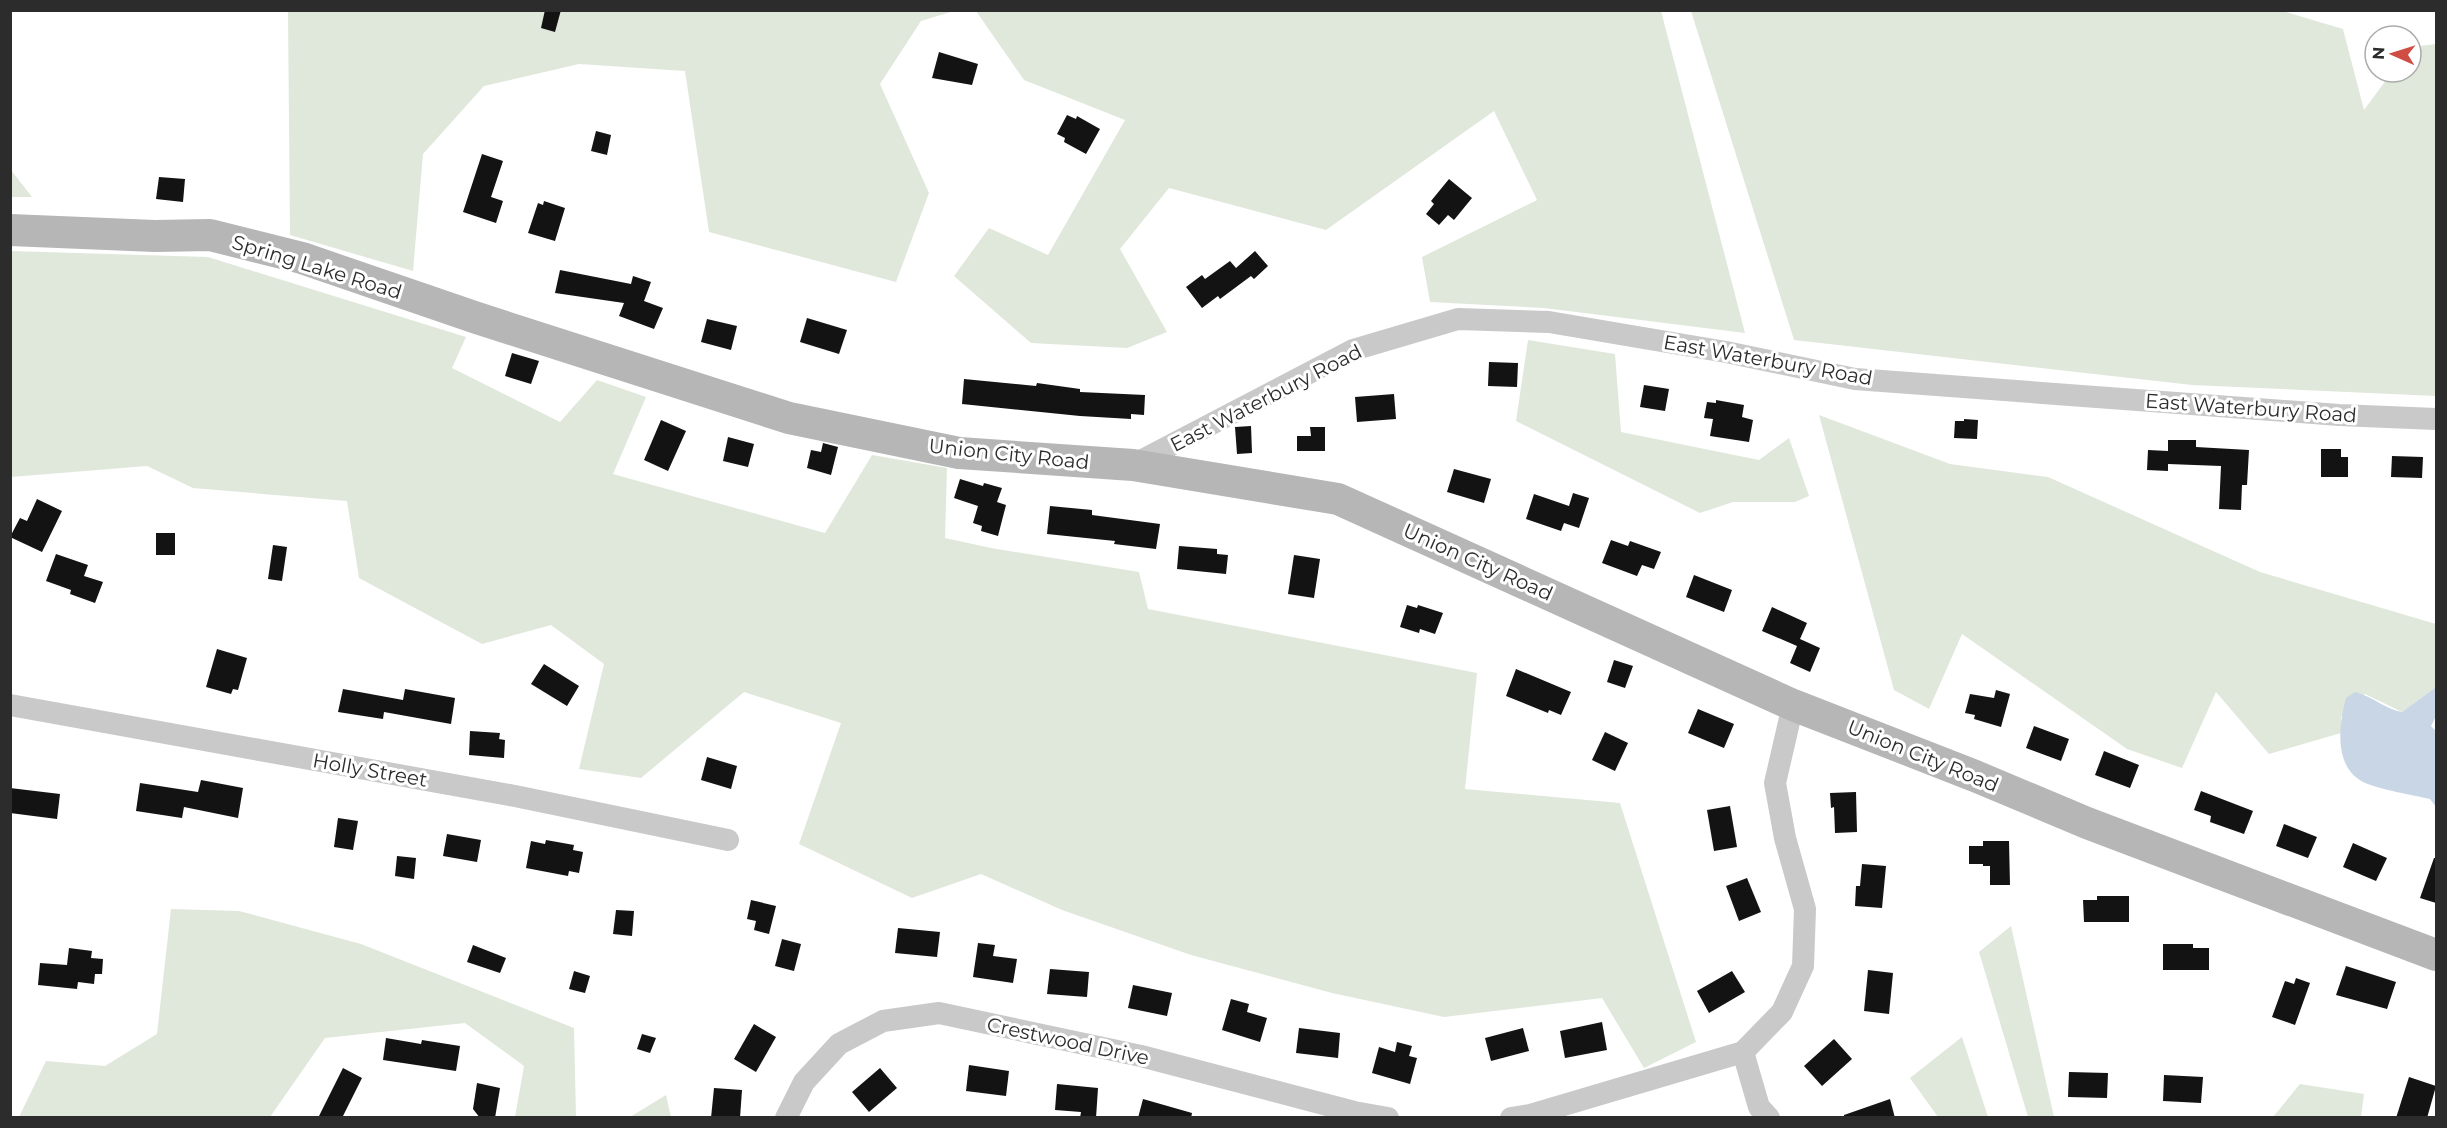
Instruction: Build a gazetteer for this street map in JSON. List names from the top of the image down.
{
  "streets": {
    "main road": ["Spring Lake Road", "Union City Road"],
    "street": ["East Waterbury Road", "Holly Street", "Crestwood Drive"]
  },
  "crossings": [
    ["Spring Lake Road", "Union City Road"],
    ["East Waterbury Road", "Union City Road"]
  ],
  "north": "left"
}
